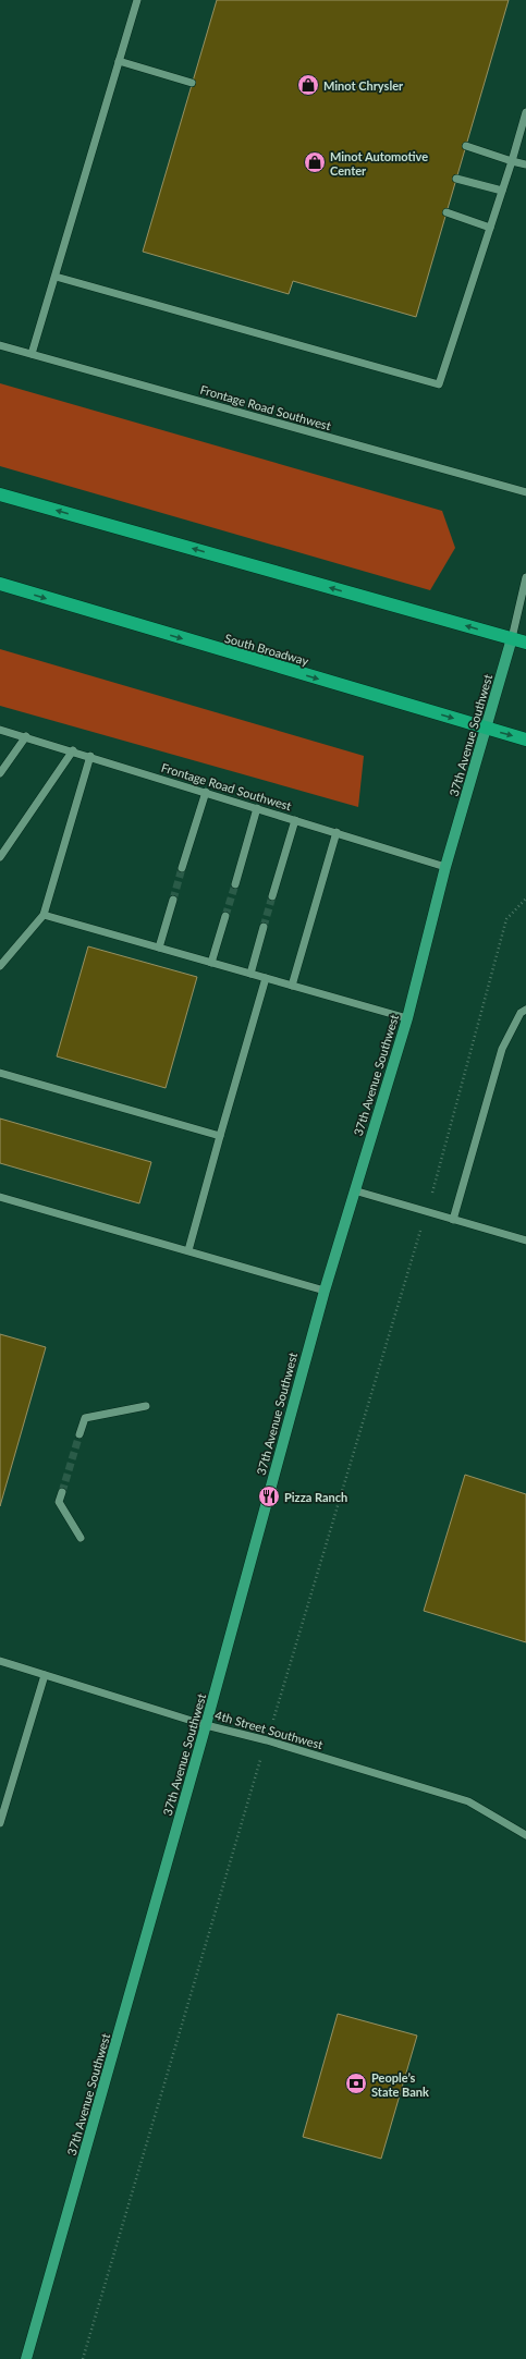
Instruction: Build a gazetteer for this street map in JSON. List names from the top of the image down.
{
  "streets": {
    "highway": ["South Broadway"],
    "main road": ["37th Avenue Southwest"],
    "street": ["Frontage Road Southwest", "4th Street Southwest"]
  },
  "crossings": [
    ["Frontage Road Southwest", "37th Avenue Southwest"],
    ["South Broadway", "37th Avenue Southwest"],
    ["37th Avenue Southwest", "4th Street Southwest"]
  ],
  "places": {
    "shop": ["Minot Chrysler", "Minot Automotive Center"],
    "restaurant": ["Pizza Ranch"],
    "bank": ["People’s State Bank"]
  }
}
